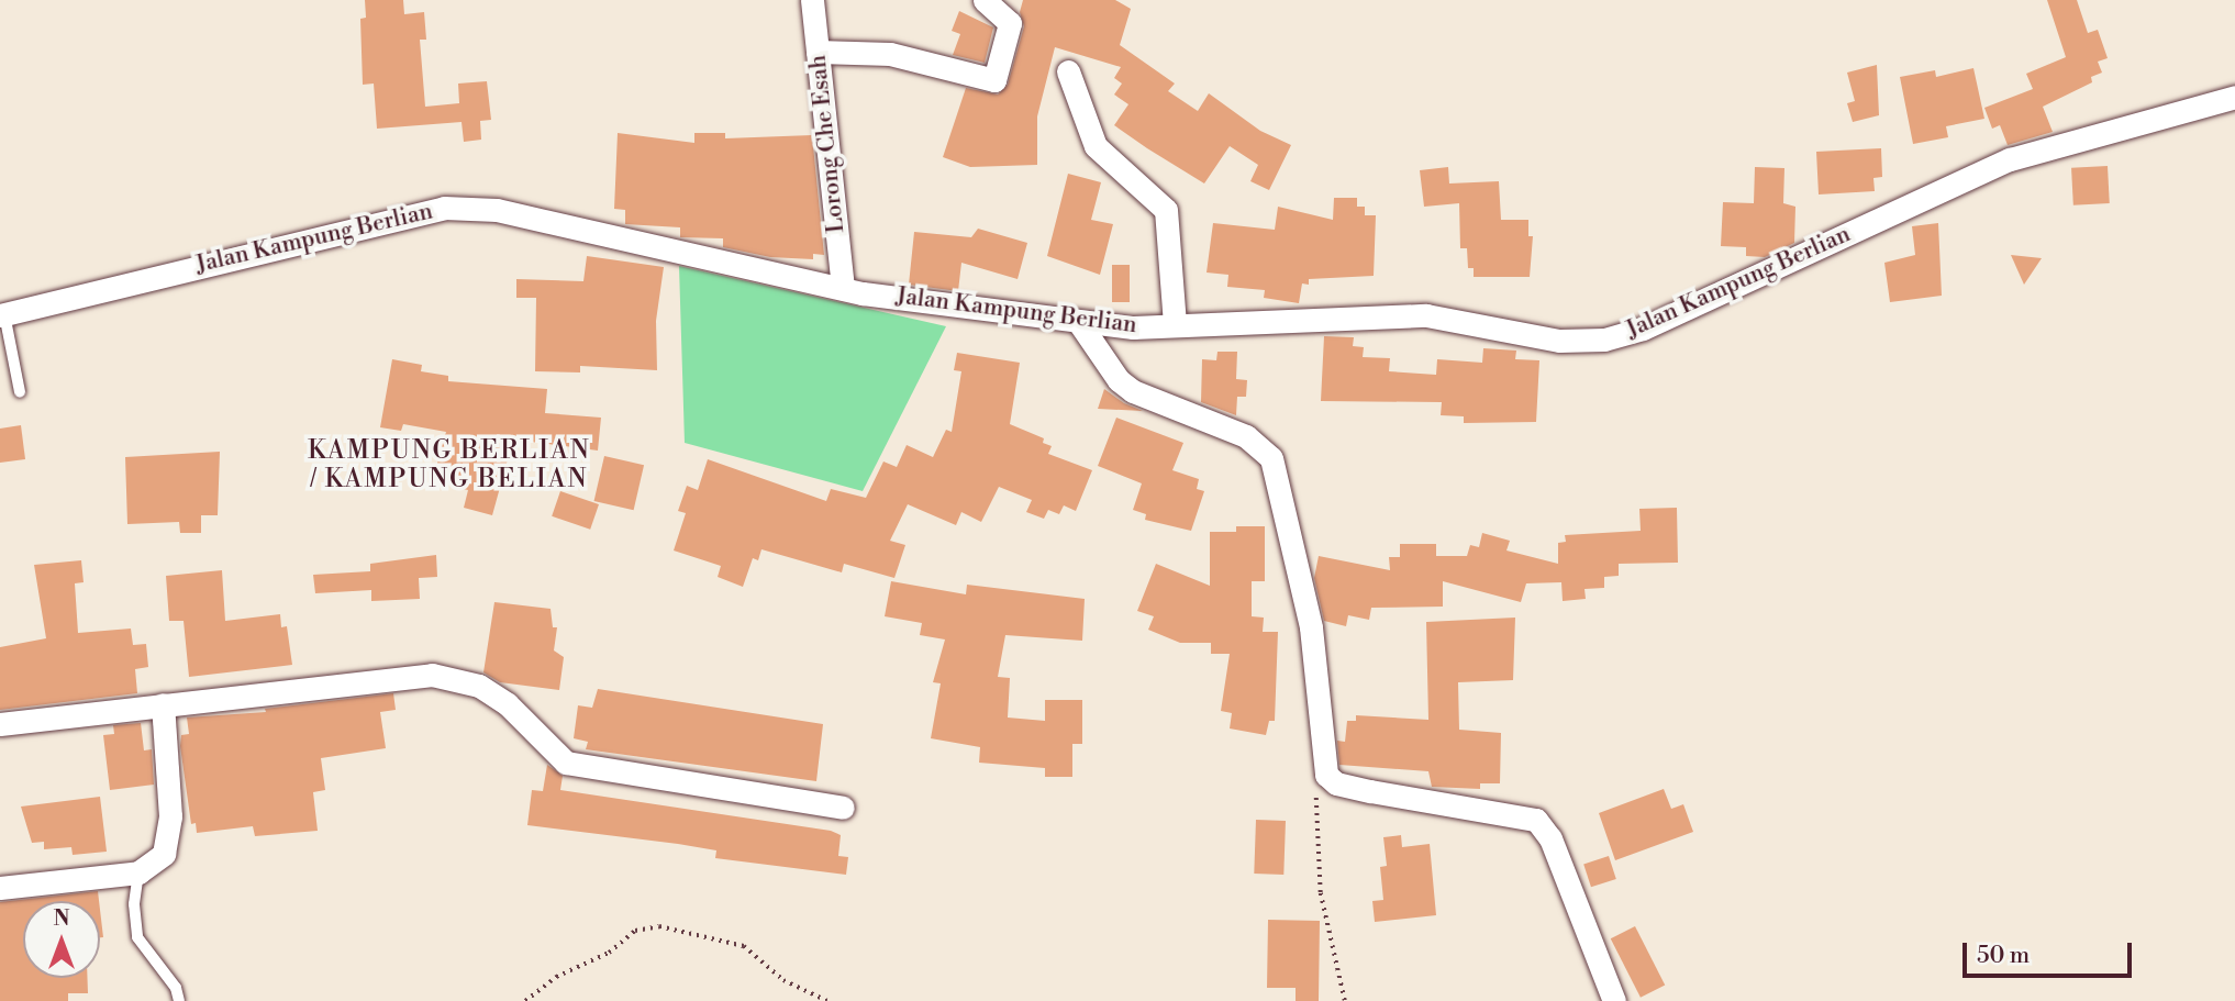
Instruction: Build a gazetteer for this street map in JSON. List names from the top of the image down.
{
  "streets": {
    "street": ["Lorong Che Esah", "Jalan Kampung Berlian"]
  },
  "crossings": [
    ["Lorong Che Esah", "Jalan Kampung Berlian"]
  ],
  "districts": ["KAMPUNG BERLIAN / KAMPUNG BELIAN"],
  "scale_bar": "50 m",
  "north": "top"
}
